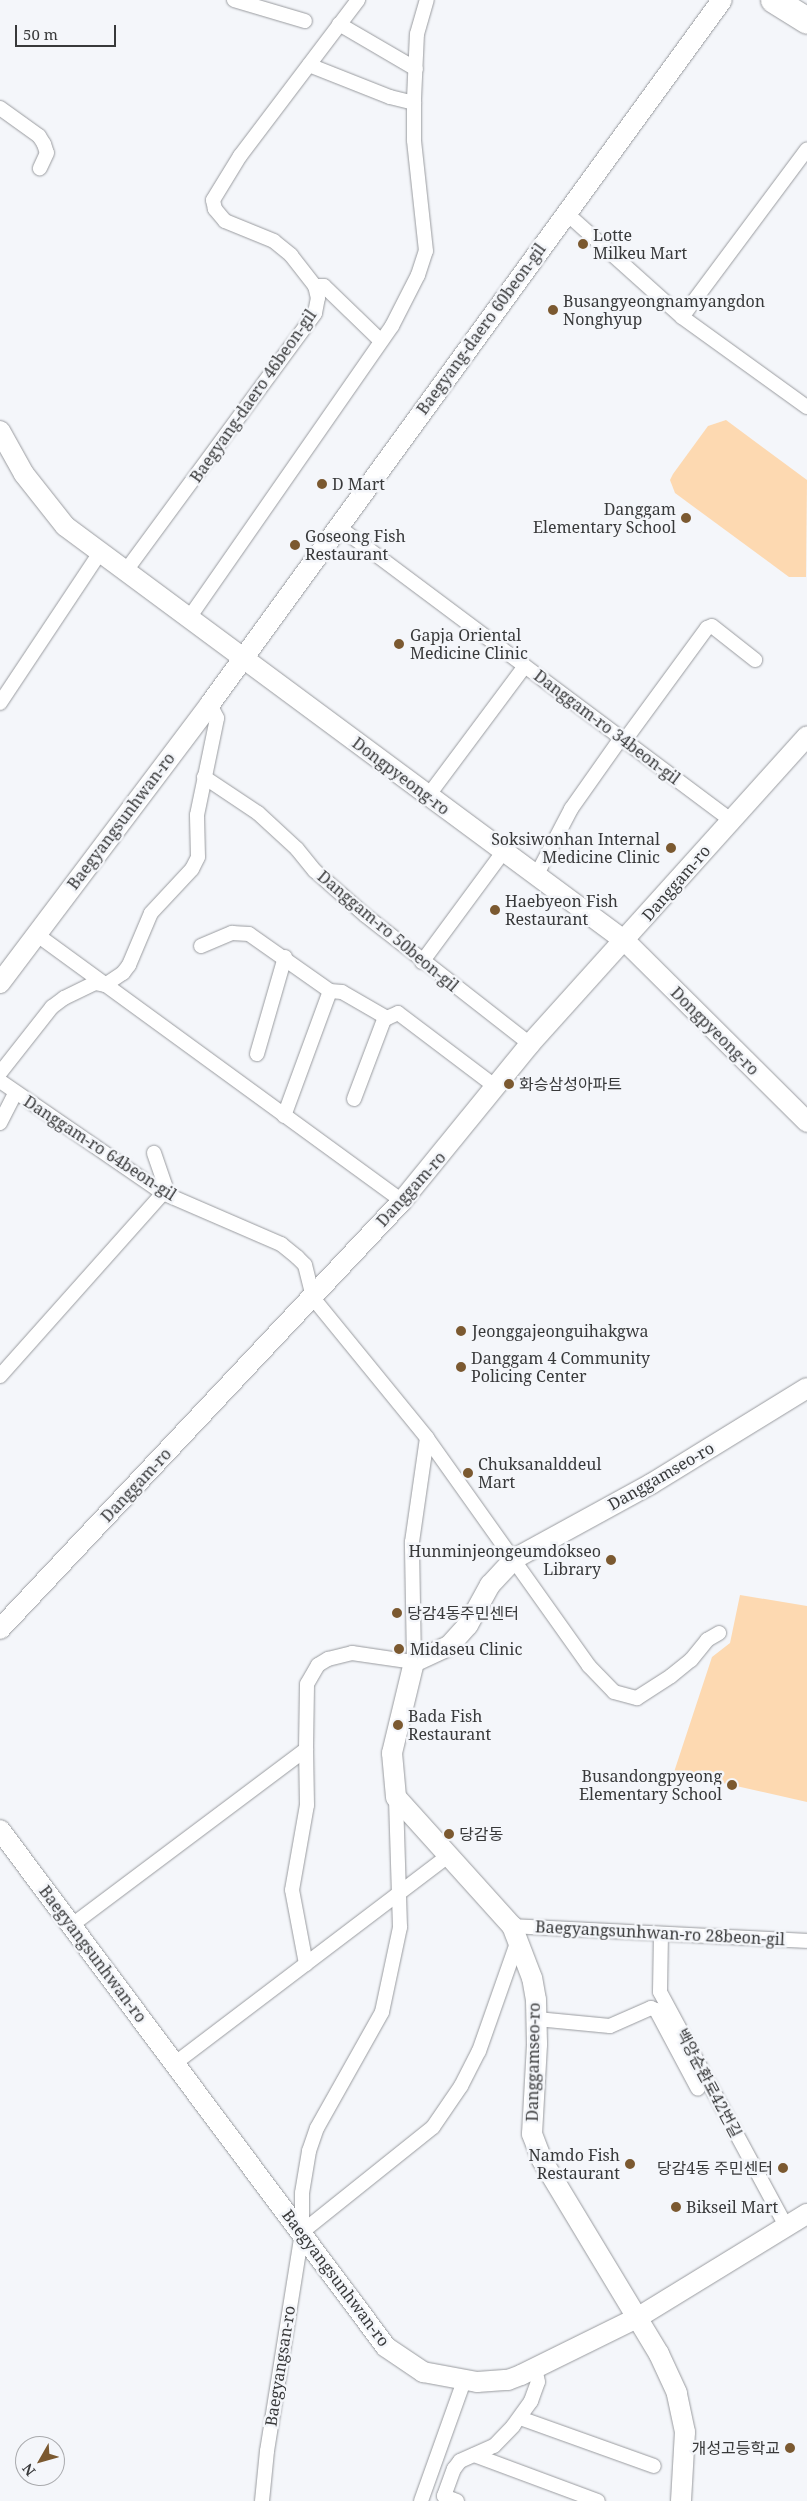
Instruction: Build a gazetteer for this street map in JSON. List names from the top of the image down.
{
  "streets": {
    "main road": [
      "Baegyang-daero 60beon-gil",
      "Dongpyeong-ro",
      "Baegyangsunhwan-ro",
      "Danggam-ro",
      "Danggamseo-ro"
    ],
    "street": [
      "Baegyang-daero 46beon-gil",
      "Danggam-ro 34beon-gil",
      "Danggam-ro 50beon-gil",
      "Danggam-ro 64beon-gil",
      "Baegyangsunhwan-ro 28beon-gil",
      "백양순환로42번길",
      "Baegyangsan-ro"
    ]
  },
  "crossings": [
    ["Baegyang-daero 60beon-gil", "Danggam-ro 34beon-gil"],
    ["Baegyang-daero 60beon-gil", "Dongpyeong-ro"],
    ["Baegyang-daero 60beon-gil", "Baegyangsunhwan-ro"],
    ["Baegyang-daero 46beon-gil", "Dongpyeong-ro"],
    ["Danggam-ro 34beon-gil", "Danggam-ro"],
    ["Dongpyeong-ro", "Baegyangsunhwan-ro"],
    ["Dongpyeong-ro", "Danggam-ro"],
    ["Baegyangsunhwan-ro", "Danggamseo-ro"],
    ["Baegyangsunhwan-ro", "백양순환로42번길"],
    ["Baegyangsunhwan-ro", "Baegyangsan-ro"],
    ["Danggam-ro", "Danggam-ro 50beon-gil"],
    ["Danggam-ro", "Danggam-ro 64beon-gil"],
    ["Danggamseo-ro", "Baegyangsunhwan-ro 28beon-gil"],
    ["Danggamseo-ro", "Baegyangsan-ro"],
    ["Baegyangsunhwan-ro 28beon-gil", "백양순환로42번길"]
  ],
  "places": [
    "Lotte Milkeu Mart",
    "Busangyeongnamyangdon Nonghyup",
    "D Mart",
    "Danggam Elementary School",
    "Goseong Fish Restaurant",
    "Gapja Oriental Medicine Clinic",
    "Soksiwonhan Internal Medicine Clinic",
    "Haebyeon Fish Restaurant",
    "화승삼성아파트",
    "Jeonggajeonguihakgwa",
    "Danggam 4 Community Policing Center",
    "Chuksanalddeul Mart",
    "Hunminjeongeumdokseo Library",
    "당감4동주민센터",
    "Midaseu Clinic",
    "Bada Fish Restaurant",
    "Busandongpyeong Elementary School",
    "당감동",
    "Namdo Fish Restaurant",
    "당감4동 주민센터",
    "Bikseil Mart",
    "개성고등학교"
  ],
  "scale_bar": "50 m",
  "north": "bottom left"
}
